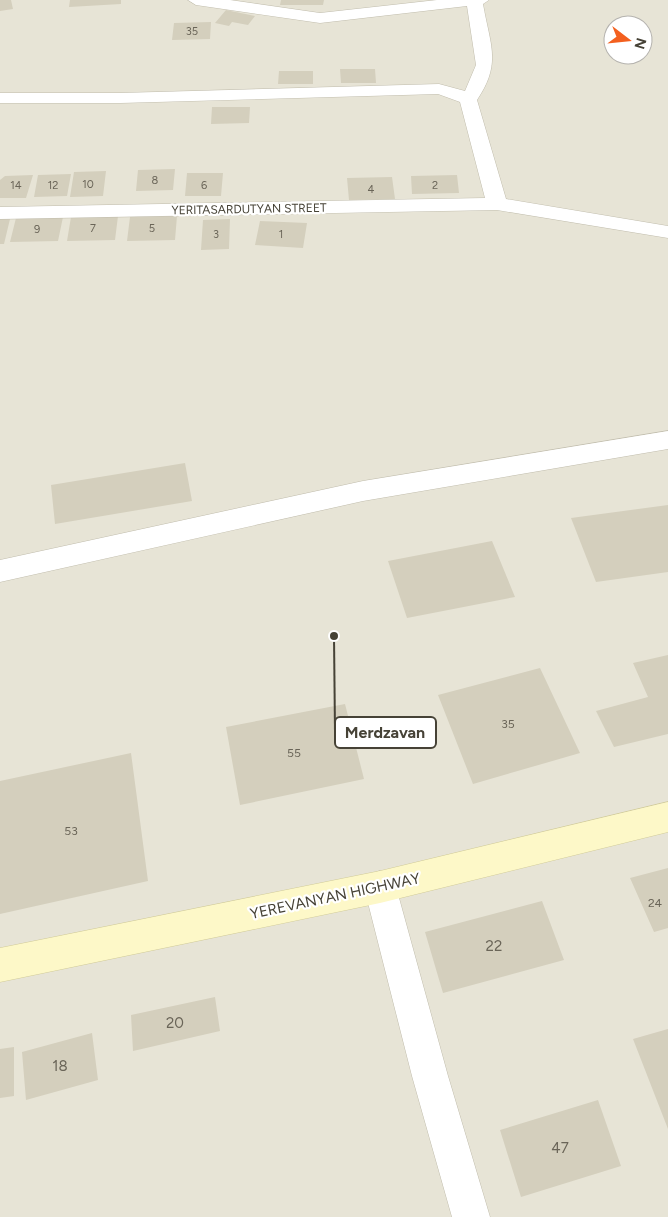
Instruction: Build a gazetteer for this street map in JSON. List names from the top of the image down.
{
  "streets": {
    "main road": ["YEREVANYAN HIGHWAY"],
    "street": ["YERITASARDUTYAN STREET"]
  },
  "places": ["Merdzavan"],
  "house_numbers": [
    "35",
    "8",
    "10",
    "14",
    "12",
    "6",
    "2",
    "4",
    "7",
    "5",
    "9",
    "3",
    "1",
    "35",
    "55",
    "53",
    "24",
    "22",
    "20",
    "18",
    "47"
  ],
  "north": "right"
}
